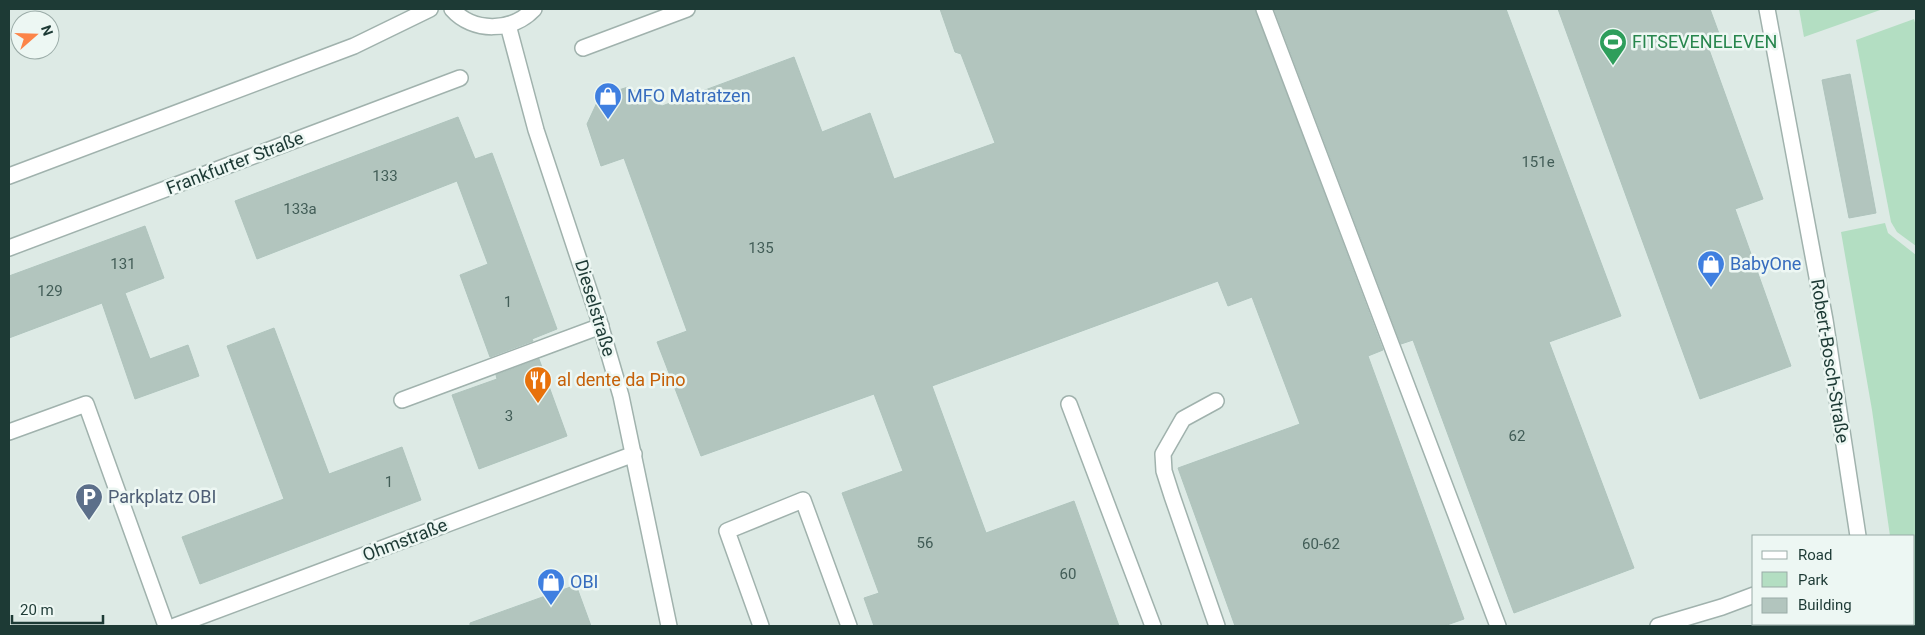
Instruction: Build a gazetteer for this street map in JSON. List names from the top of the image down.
{
  "streets": {
    "street": [
      "Frankfurter Straße",
      "Dieselstraße",
      "Robert-Bosch-Straße",
      "Ohmstraße"
    ]
  },
  "crossings": [
    ["Dieselstraße", "Ohmstraße"]
  ],
  "places": {
    "sports": ["FITSEVENELEVEN"],
    "shop": ["MFO Matratzen", "BabyOne", "OBI"],
    "restaurant": ["al dente da Pino"],
    "parking": ["Parkplatz OBI"]
  },
  "house_numbers": [
    "151e",
    "133",
    "133a",
    "135",
    "131",
    "129",
    "1",
    "3",
    "62",
    "1",
    "56",
    "60-62",
    "60"
  ],
  "legend": ["Road", "Park", "Building"],
  "scale_bar": "20 m",
  "north": "right"
}
